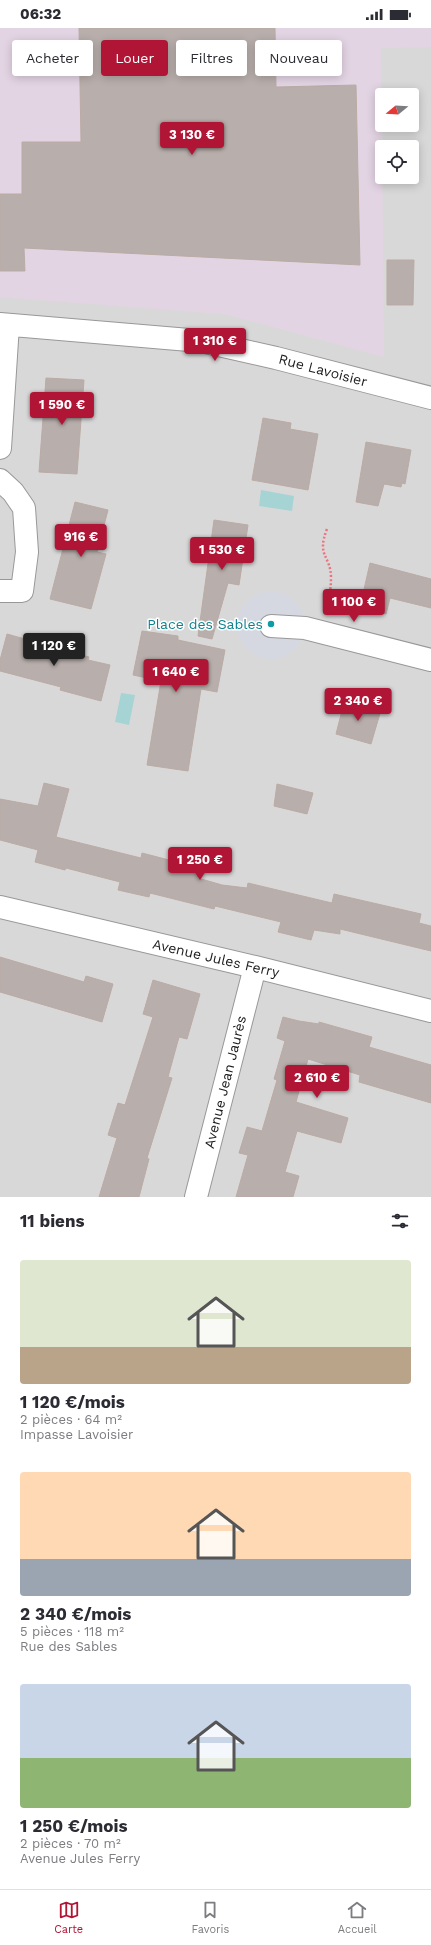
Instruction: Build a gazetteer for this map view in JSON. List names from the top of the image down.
{
  "streets": {
    "street": ["Rue Lavoisier", "Avenue Jules Ferry", "Avenue Jean Jaurès"]
  },
  "crossings": [
    ["Avenue Jules Ferry", "Avenue Jean Jaurès"]
  ],
  "places": ["Place des Sables"],
  "north": "left",
  "page": {
    "status": "06:32",
    "chip": [
      "Acheter",
      "Louer",
      "Filtres",
      "Nouveau"
    ],
    "price": [
      "3 130 €",
      "1 310 €",
      "1 590 €",
      "916 €",
      "1 530 €",
      "1 100 €",
      "1 120 €",
      "1 640 €",
      "2 340 €",
      "1 250 €",
      "2 610 €"
    ],
    "heading": "11 biens",
    "list": [
      {
        "name": "1 120 €/mois",
        "note": "2 pièces · 64 m² · Impasse Lavoisier"
      },
      {
        "name": "2 340 €/mois",
        "note": "5 pièces · 118 m² · Rue des Sables"
      },
      {
        "name": "1 250 €/mois",
        "note": "2 pièces · 70 m² · Avenue Jules Ferry"
      }
    ],
    "tabs": ["Carte", "Favoris", "Accueil"]
  }
}
